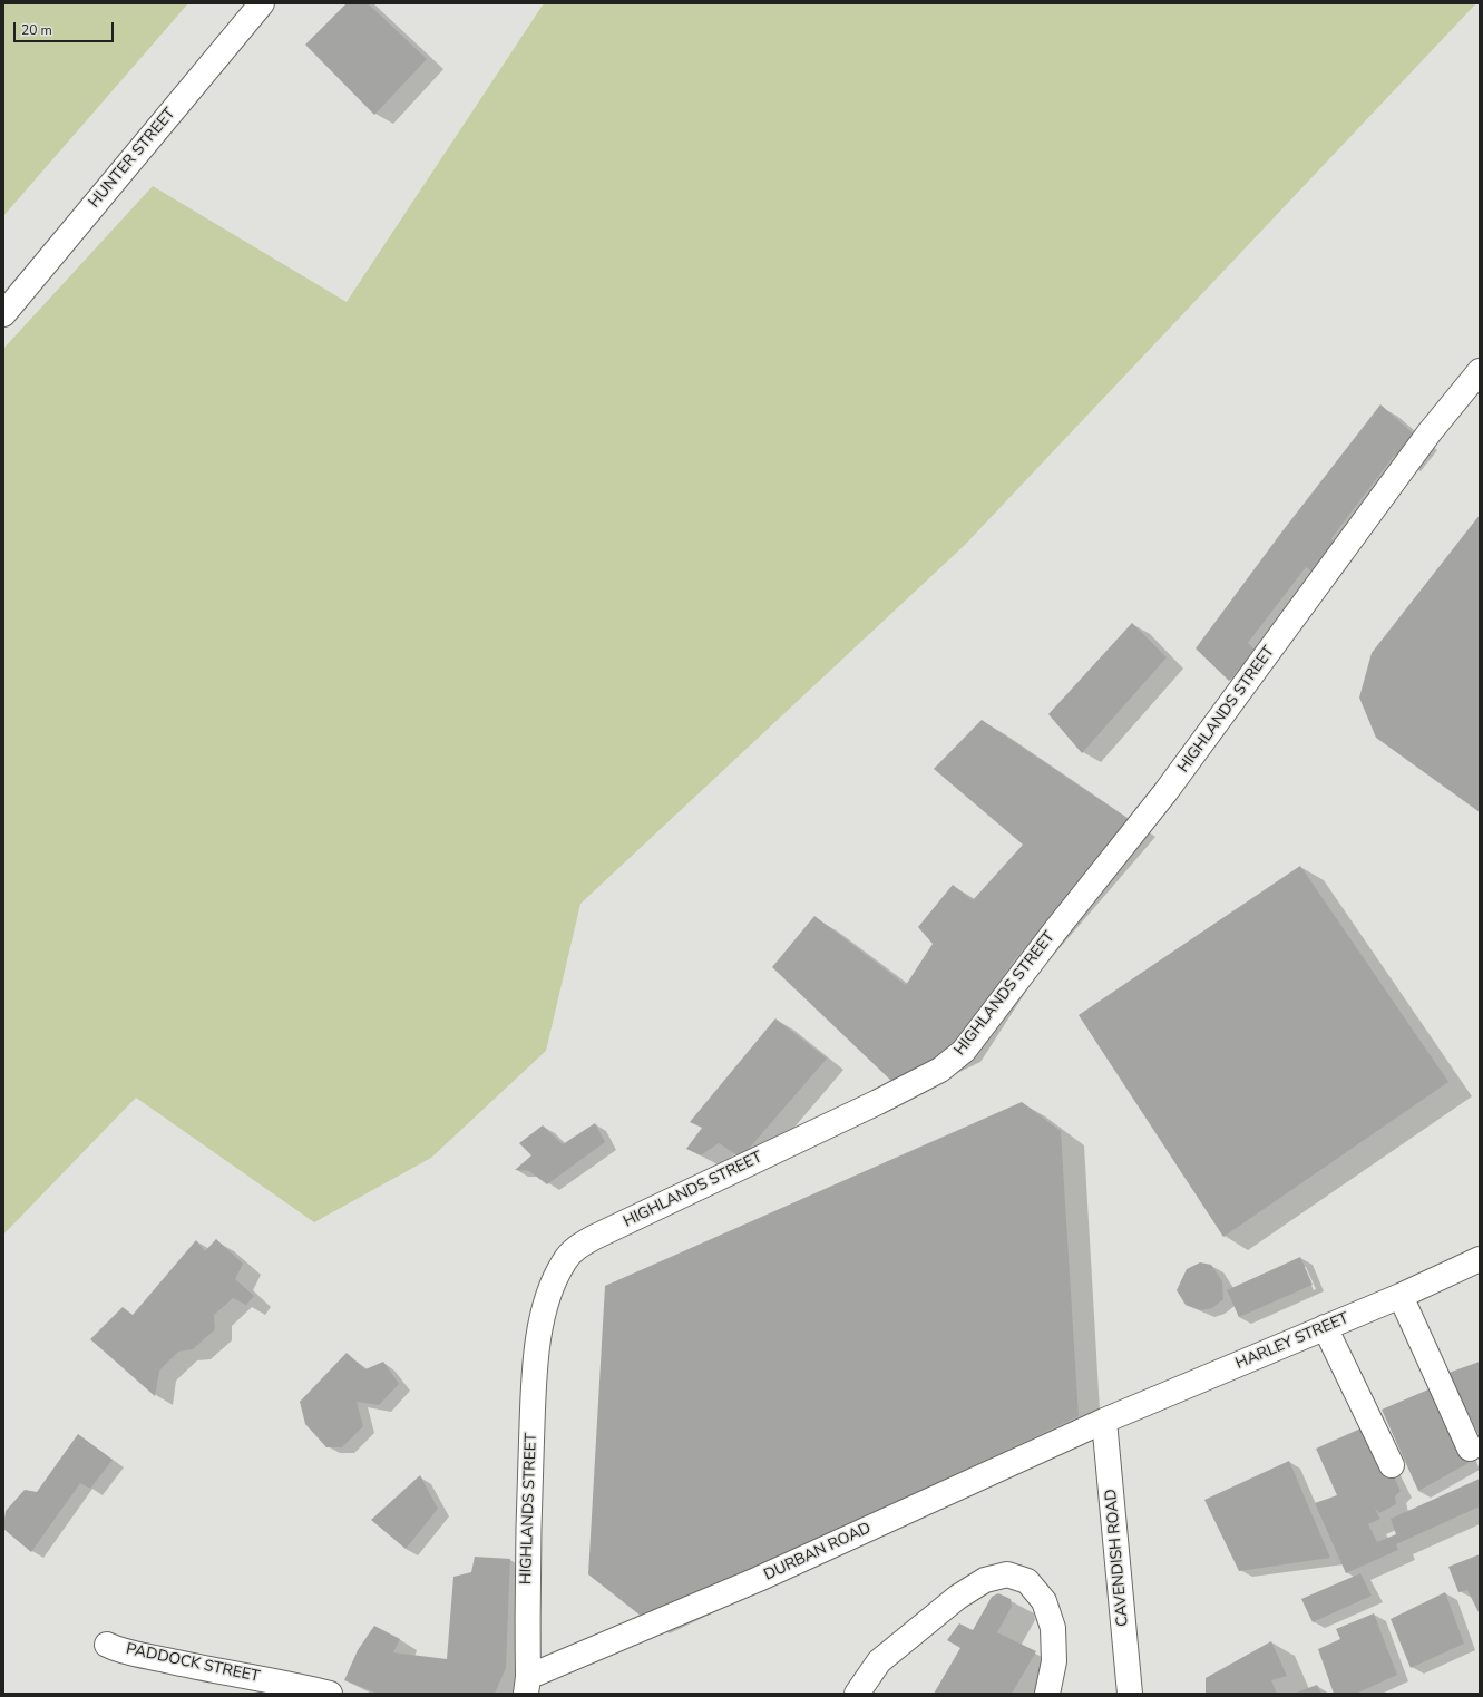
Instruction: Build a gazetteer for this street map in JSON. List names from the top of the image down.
{
  "streets": {
    "street": [
      "HUNTER STREET",
      "HIGHLANDS STREET",
      "HARLEY STREET",
      "DURBAN ROAD",
      "CAVENDISH ROAD",
      "PADDOCK STREET"
    ]
  },
  "crossings": [
    ["HIGHLANDS STREET", "DURBAN ROAD"],
    ["HARLEY STREET", "DURBAN ROAD"],
    ["HARLEY STREET", "CAVENDISH ROAD"],
    ["DURBAN ROAD", "CAVENDISH ROAD"]
  ],
  "scale_bar": "20 m"
}
